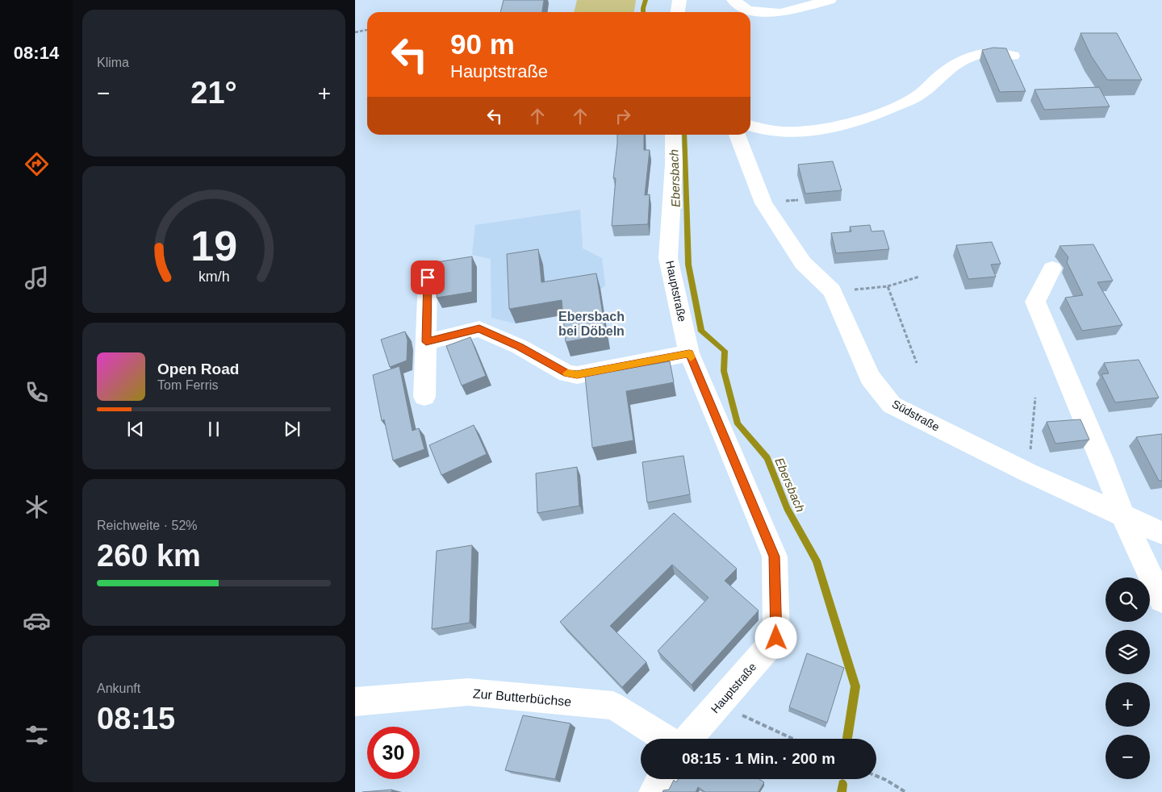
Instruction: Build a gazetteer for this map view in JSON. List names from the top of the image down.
{
  "streets": {
    "street": ["Hauptstraße", "Südstraße", "Zur Butterbüchse"]
  },
  "districts": ["Ebersbach bei Döbeln"],
  "water": ["Ebersbach"],
  "page": {
    "tabs": "08:14",
    "tile": [
      "Klima",
      ["Reichweite · 52%", "260 km"],
      ["Ankunft", "08:15"]
    ],
    "turn": ["90 m", "Hauptstraße"],
    "heat": ["−", "21°", "+"],
    "song": ["Open Road", "Tom Ferris"],
    "map_buttons": ["+", "−"],
    "limit": "30",
    "trip": "08:15 · 1 Min. · 200 m",
    "gauge": ["19", "km/h"]
  }
}
